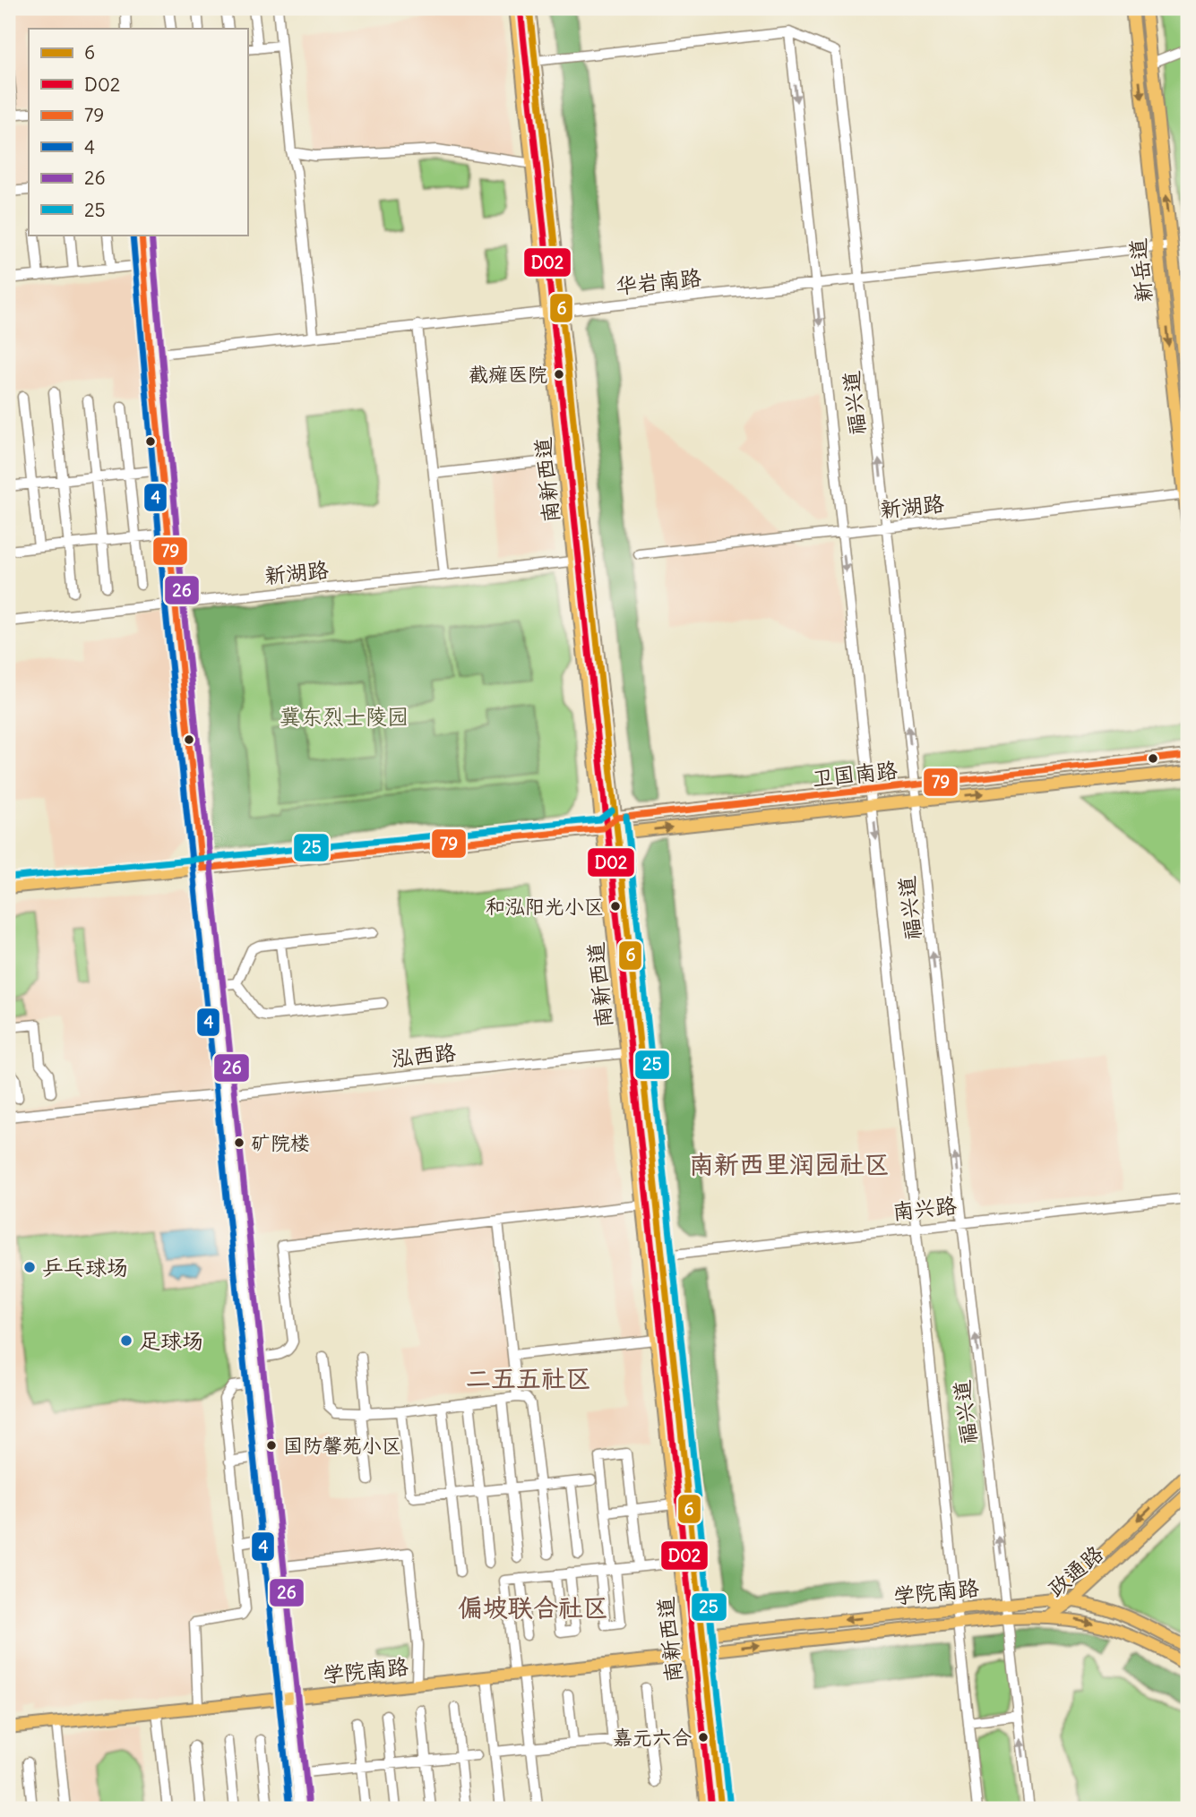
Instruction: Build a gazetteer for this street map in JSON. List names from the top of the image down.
{
  "streets": {
    "main road": [
      "新岳道",
      "南新西道",
      "卫国南路",
      "政通路",
      "学院南路"
    ],
    "street": [
      "华岩南路",
      "福兴道",
      "新湖路",
      "泓西路",
      "南兴路"
    ]
  },
  "crossings": [
    ["新岳道", "华岩南路"],
    ["新岳道", "新湖路"],
    ["华岩南路", "福兴道"],
    ["华岩南路", "南新西道"],
    ["福兴道", "南新西道"],
    ["福兴道", "新湖路"],
    ["福兴道", "卫国南路"],
    ["福兴道", "南兴路"],
    ["福兴道", "学院南路"],
    ["南新西道", "新湖路"],
    ["南新西道", "卫国南路"],
    ["南新西道", "泓西路"],
    ["南新西道", "南兴路"],
    ["南新西道", "学院南路"],
    ["政通路", "学院南路"]
  ],
  "districts": ["南新西里润园社区", "二五五社区", "偏坡联合社区"],
  "parks": ["冀东烈士陵园"],
  "places": [
    "截瘫医院",
    "和泓阳光小区",
    "矿院楼",
    "乒乓球场",
    "足球场",
    "国防馨苑小区",
    "嘉元六合"
  ],
  "lines": [
    "transit line 6",
    "transit line D02",
    "transit line 79",
    "transit line 4",
    "transit line 26",
    "transit line 25"
  ],
  "legend": [
    "6",
    "D02",
    "79",
    "4",
    "26",
    "25"
  ]
}
